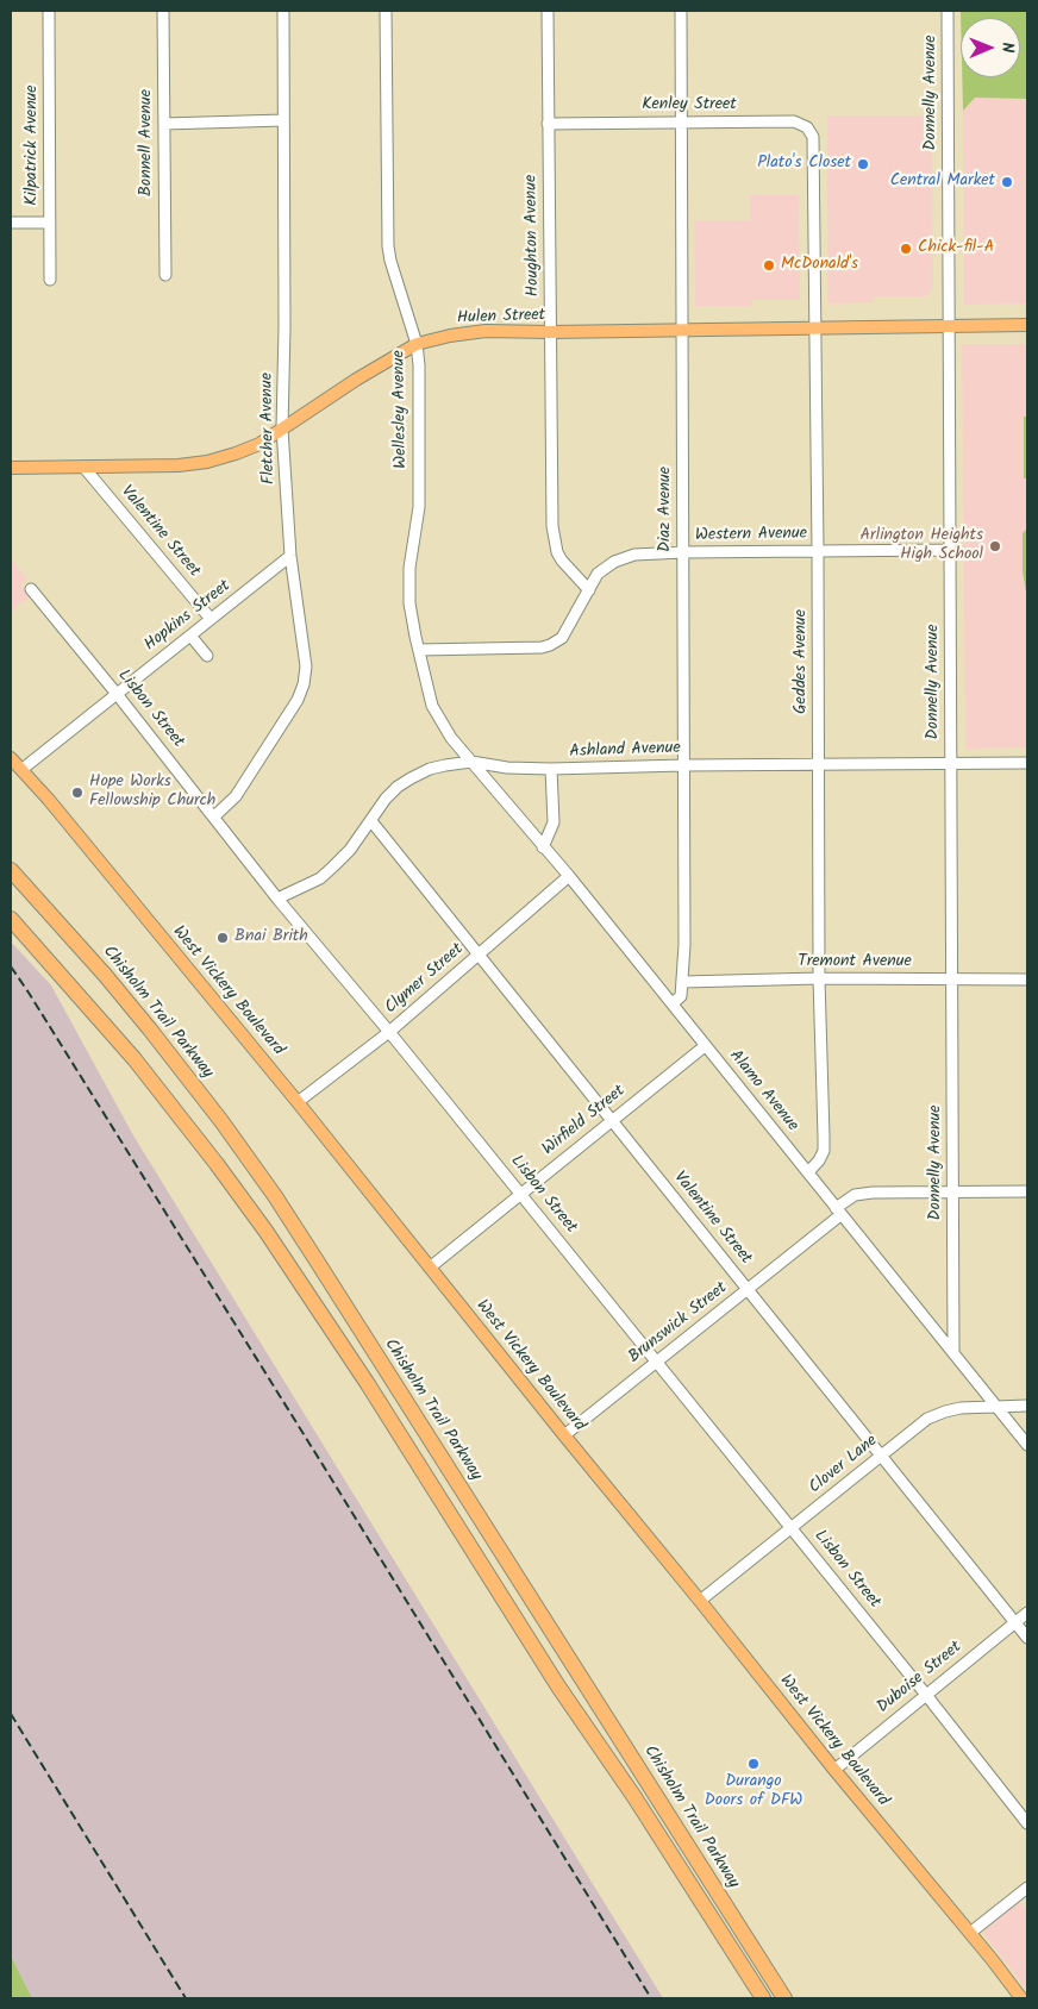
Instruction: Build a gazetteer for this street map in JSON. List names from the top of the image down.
{
  "streets": {
    "highway": ["Chisholm Trail Parkway"],
    "main road": ["Hulen Street", "West Vickery Boulevard"],
    "street": [
      "Donnelly Avenue",
      "Kenley Street",
      "Bonnell Avenue",
      "Kilpatrick Avenue",
      "Houghton Avenue",
      "Wellesley Avenue",
      "Fletcher Avenue",
      "Diaz Avenue",
      "Valentine Street",
      "Western Avenue",
      "Hopkins Street",
      "Geddes Avenue",
      "Lisbon Street",
      "Ashland Avenue",
      "Tremont Avenue",
      "Clymer Street",
      "Alamo Avenue",
      "Wirfield Street",
      "Brunswick Street",
      "Clover Lane",
      "Duboise Street"
    ]
  },
  "crossings": [
    ["Donnelly Avenue", "Hulen Street"],
    ["Donnelly Avenue", "Western Avenue"],
    ["Donnelly Avenue", "Ashland Avenue"],
    ["Donnelly Avenue", "Tremont Avenue"],
    ["Donnelly Avenue", "Alamo Avenue"],
    ["Donnelly Avenue", "Brunswick Street"],
    ["Kenley Street", "Houghton Avenue"],
    ["Kenley Street", "Diaz Avenue"],
    ["Kenley Street", "Geddes Avenue"],
    ["Houghton Avenue", "Hulen Street"],
    ["Houghton Avenue", "Western Avenue"],
    ["Hulen Street", "Wellesley Avenue"],
    ["Hulen Street", "Fletcher Avenue"],
    ["Hulen Street", "Diaz Avenue"],
    ["Hulen Street", "Valentine Street"],
    ["Hulen Street", "Geddes Avenue"],
    ["Wellesley Avenue", "Western Avenue"],
    ["Wellesley Avenue", "Ashland Avenue"],
    ["Wellesley Avenue", "Alamo Avenue"],
    ["Fletcher Avenue", "Hopkins Street"],
    ["Fletcher Avenue", "Lisbon Street"],
    ["Diaz Avenue", "Western Avenue"],
    ["Diaz Avenue", "Ashland Avenue"],
    ["Diaz Avenue", "Tremont Avenue"],
    ["Diaz Avenue", "Alamo Avenue"],
    ["Valentine Street", "Hopkins Street"],
    ["Valentine Street", "Ashland Avenue"],
    ["Valentine Street", "Clymer Street"],
    ["Valentine Street", "Wirfield Street"],
    ["Valentine Street", "Brunswick Street"],
    ["Valentine Street", "Clover Lane"],
    ["Valentine Street", "Duboise Street"],
    ["Western Avenue", "Geddes Avenue"],
    ["Hopkins Street", "Lisbon Street"],
    ["Hopkins Street", "West Vickery Boulevard"],
    ["Geddes Avenue", "Ashland Avenue"],
    ["Geddes Avenue", "Tremont Avenue"],
    ["Geddes Avenue", "Alamo Avenue"],
    ["Lisbon Street", "Ashland Avenue"],
    ["Lisbon Street", "Clymer Street"],
    ["Lisbon Street", "Wirfield Street"],
    ["Lisbon Street", "Brunswick Street"],
    ["Lisbon Street", "Clover Lane"],
    ["Lisbon Street", "Duboise Street"],
    ["Ashland Avenue", "Alamo Avenue"],
    ["Clymer Street", "West Vickery Boulevard"],
    ["Clymer Street", "Alamo Avenue"],
    ["West Vickery Boulevard", "Wirfield Street"],
    ["West Vickery Boulevard", "Brunswick Street"],
    ["West Vickery Boulevard", "Clover Lane"],
    ["West Vickery Boulevard", "Duboise Street"],
    ["Alamo Avenue", "Wirfield Street"],
    ["Alamo Avenue", "Brunswick Street"],
    ["Alamo Avenue", "Clover Lane"]
  ],
  "places": [
    "Plato's Closet",
    "Central Market",
    "Chick-fil-A",
    "McDonald's",
    "Arlington Heights High School",
    "Hope Works Fellowship Church",
    "Bnai Brith",
    "Durango Doors of DFW"
  ],
  "north": "right"
}
